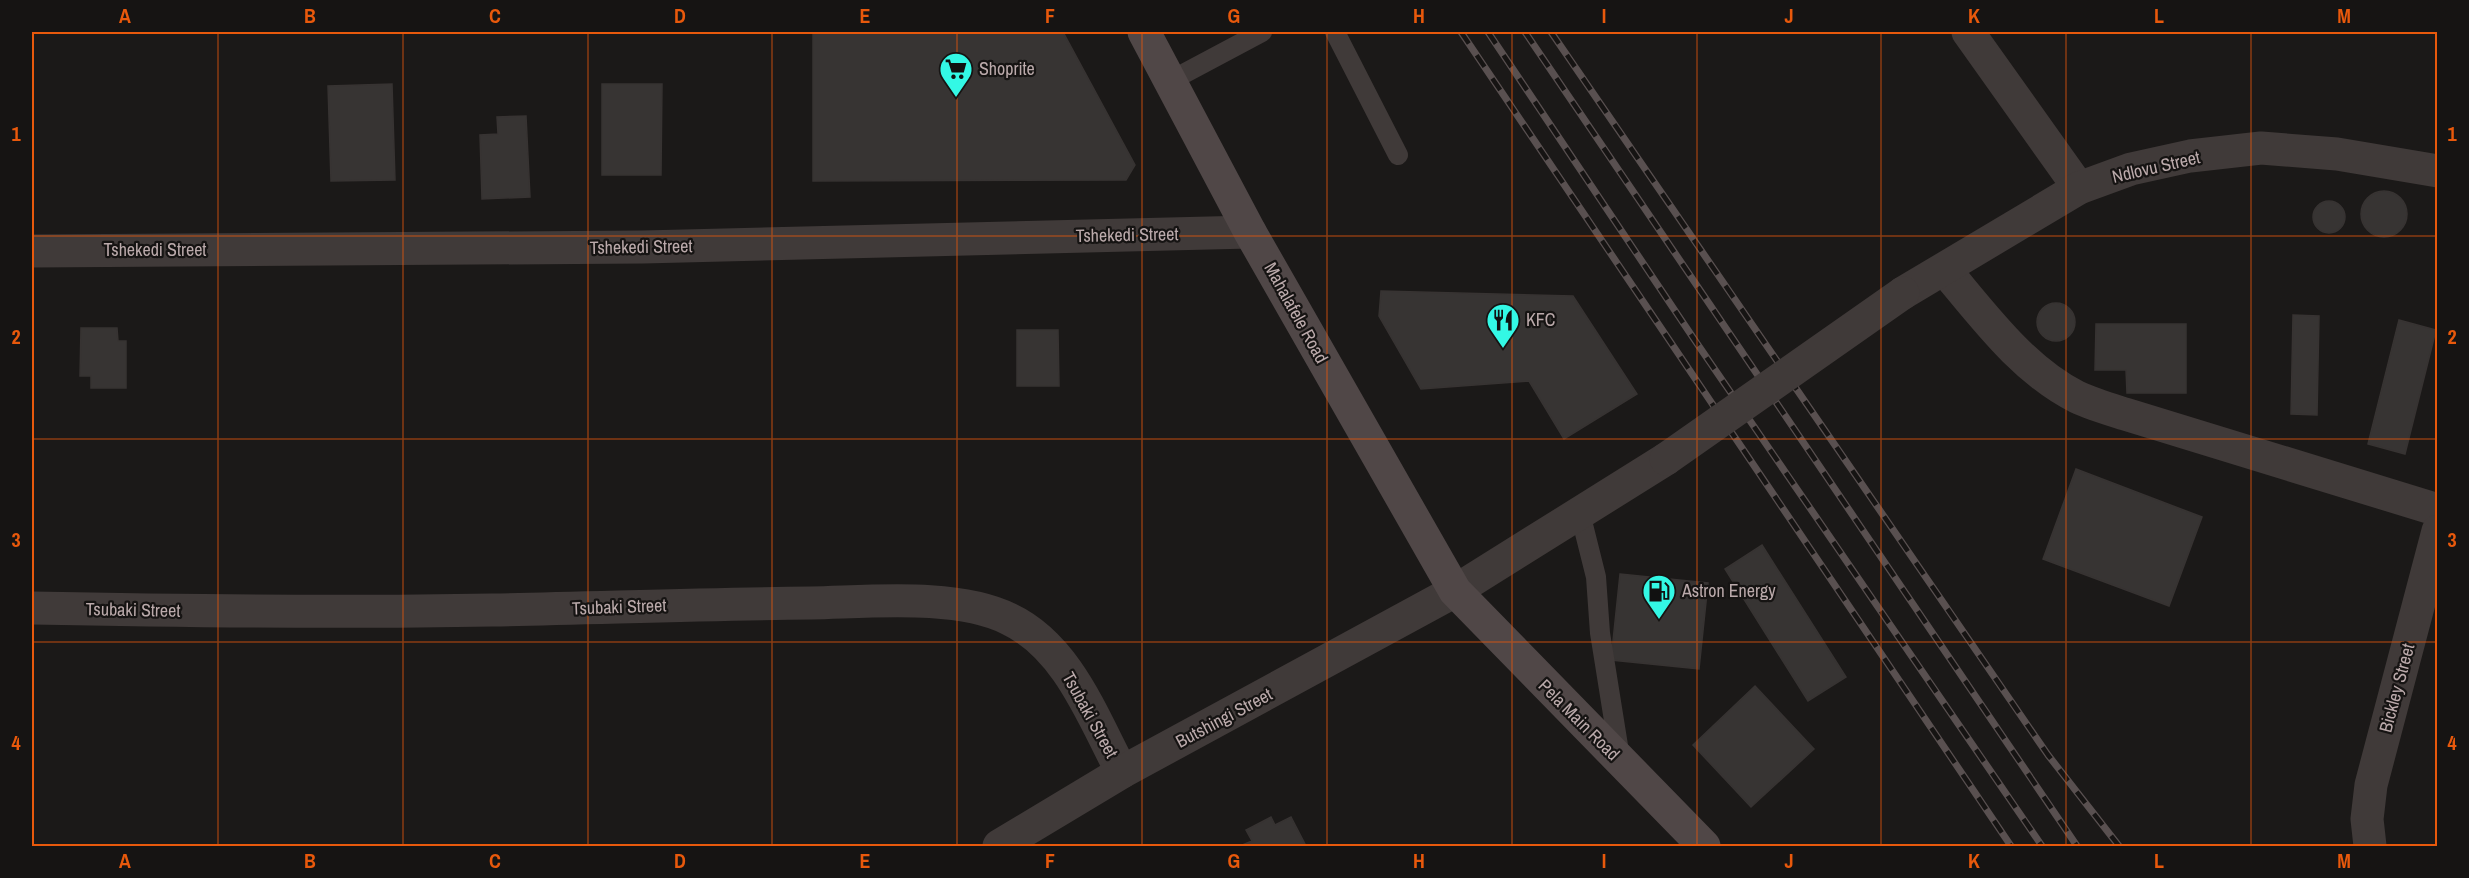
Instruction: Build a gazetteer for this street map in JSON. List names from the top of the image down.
{
  "streets": {
    "main road": ["Mahalafele Road", "Pela Main Road"],
    "street": [
      "Ndlovu Street",
      "Tshekedi Street",
      "Tsubaki Street",
      "Bickley Street",
      "Butshingi Street"
    ]
  },
  "crossings": [
    ["Ndlovu Street", "Butshingi Street"],
    ["Tshekedi Street", "Mahalafele Road"],
    ["Mahalafele Road", "Butshingi Street"],
    ["Mahalafele Road", "Pela Main Road"],
    ["Tsubaki Street", "Butshingi Street"],
    ["Butshingi Street", "Pela Main Road"]
  ],
  "places": {
    "supermarket": ["Shoprite"],
    "restaurant": ["KFC"],
    "fuel station": ["Astron Energy"]
  },
  "grid": {
    "columns": [
      "A",
      "B",
      "C",
      "D",
      "E",
      "F",
      "G",
      "H",
      "I",
      "J",
      "K",
      "L",
      "M"
    ],
    "rows": [
      "1",
      "2",
      "3",
      "4"
    ]
  }
}
